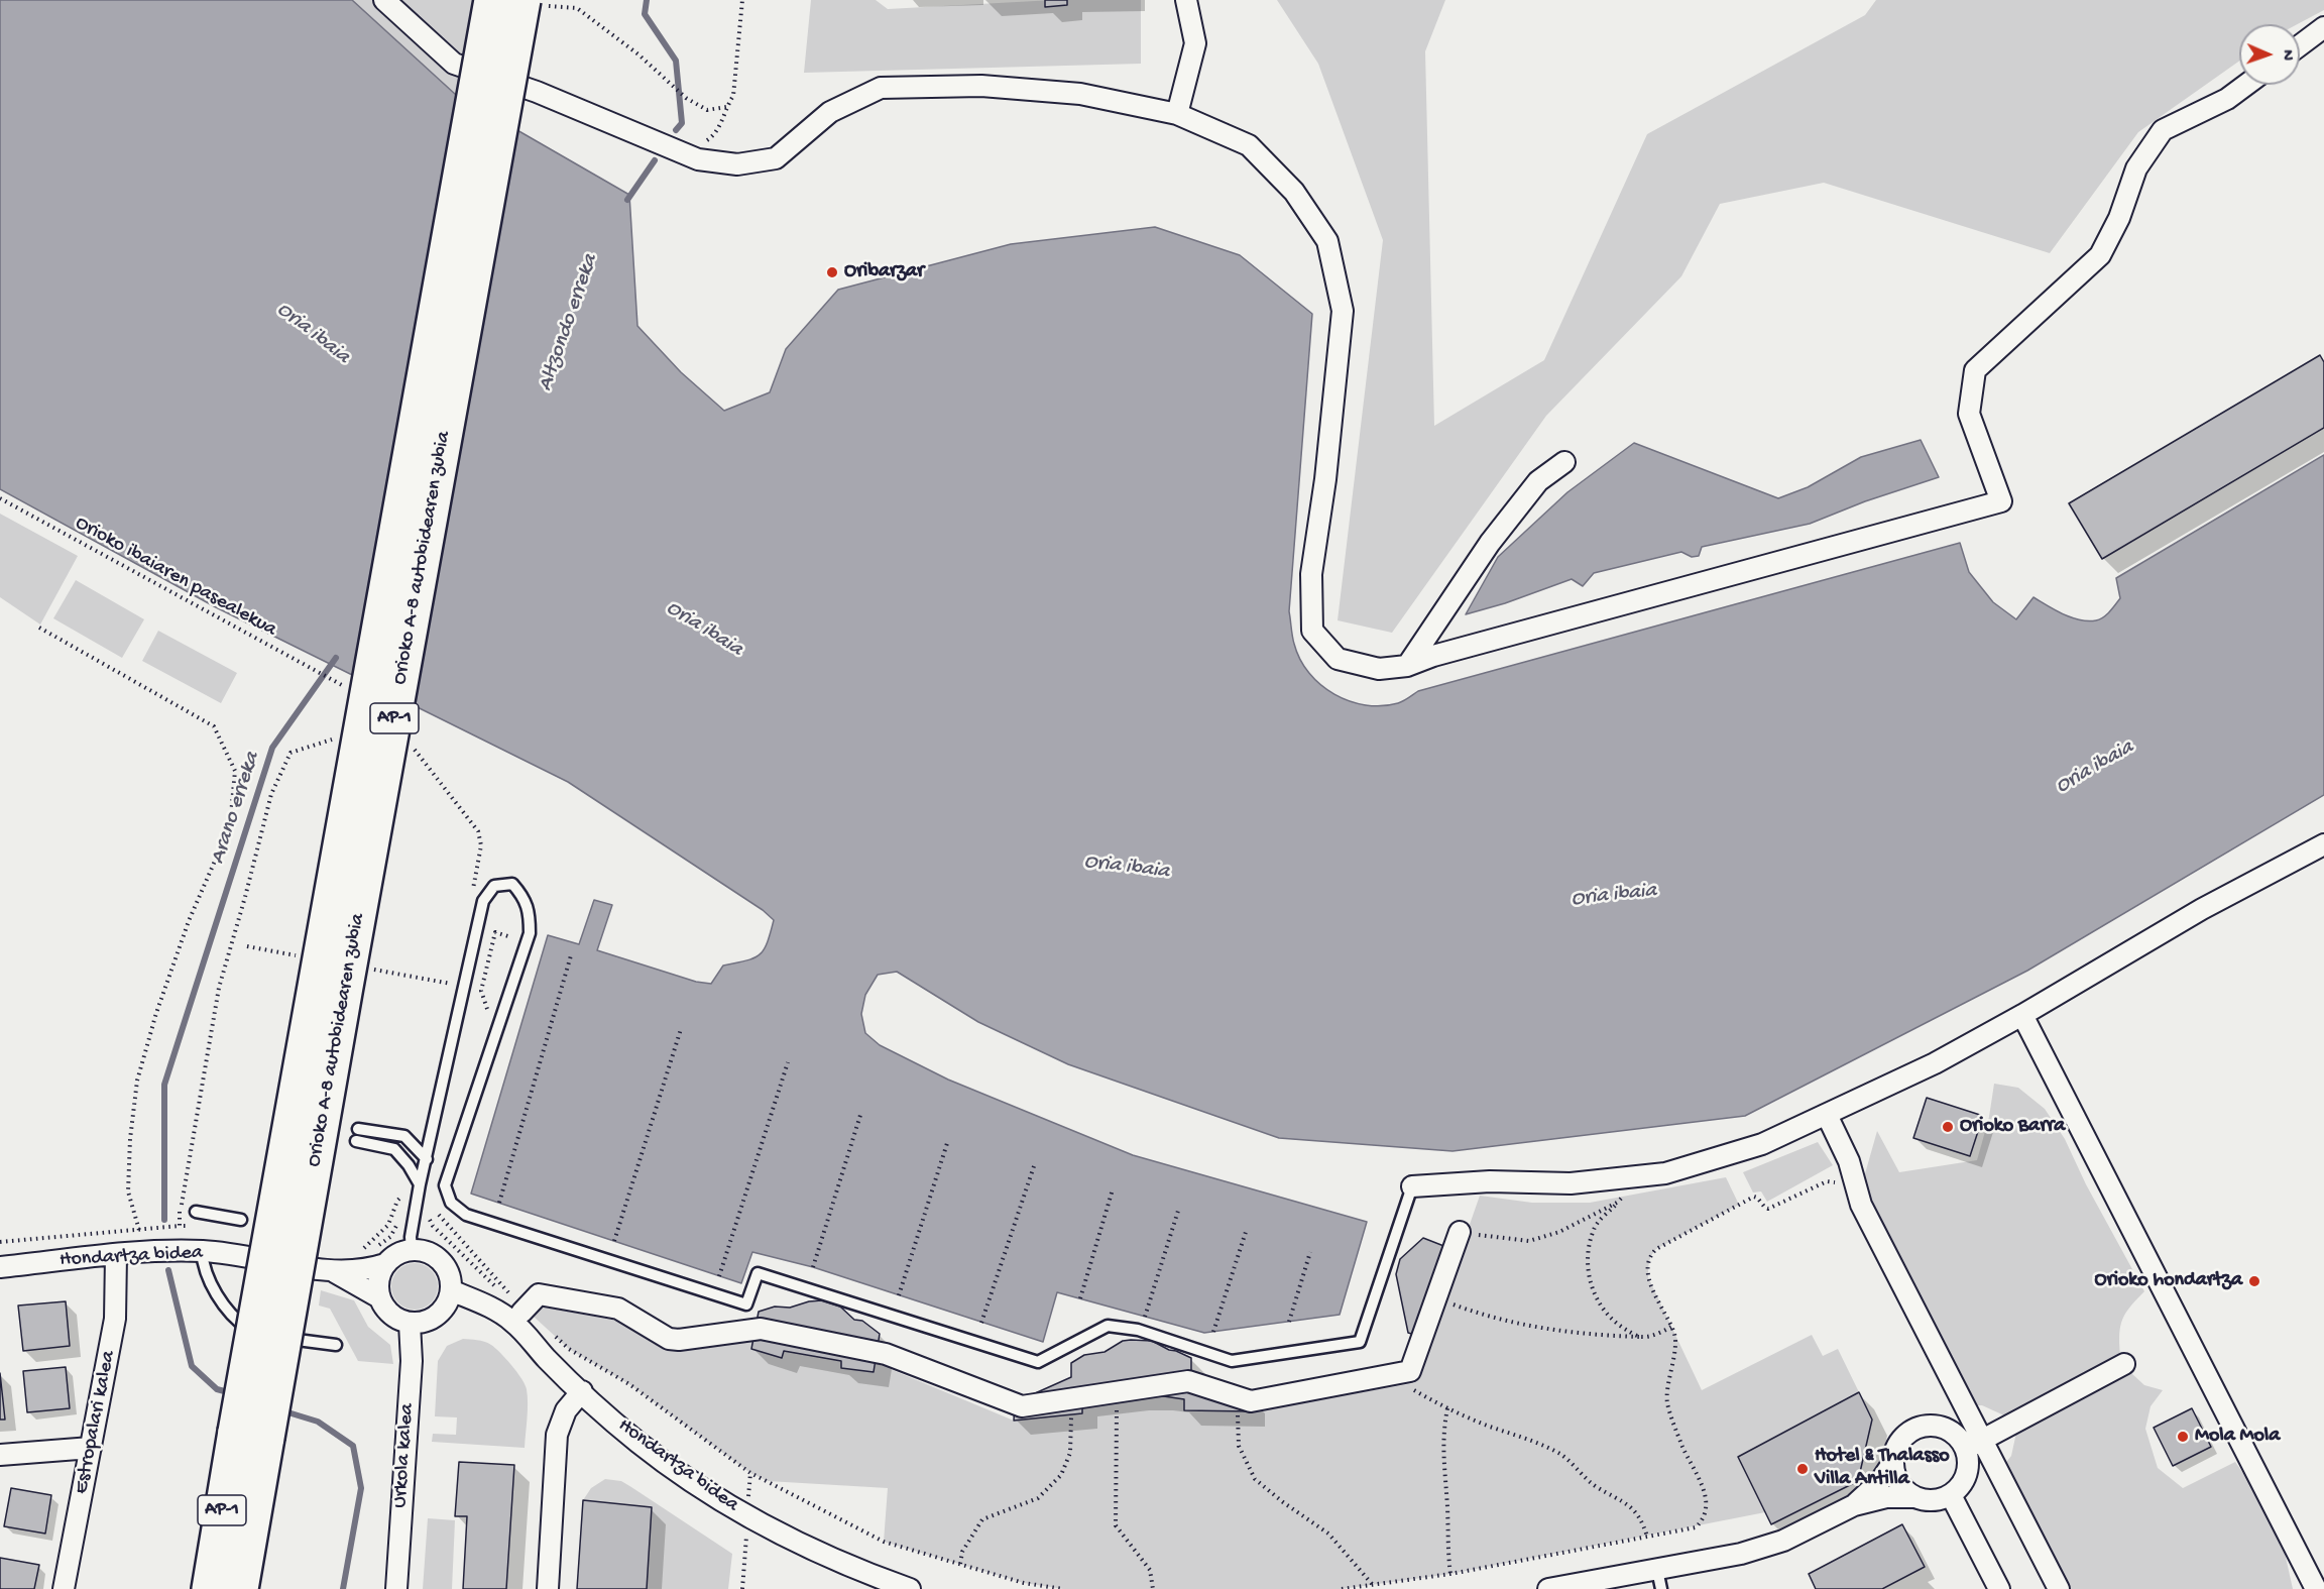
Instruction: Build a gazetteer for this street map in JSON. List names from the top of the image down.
{
  "streets": {
    "highway": ["Orioko A-8 autobidearen zubia", "AP-1"],
    "street": ["Hondartza bidea", "Estropalari kalea", "Urkola kalea"],
    "path": ["Orioko ibaiaren pasealekua"]
  },
  "crossings": [
    ["Hondartza bidea", "Estropalari kalea"],
    ["Hondartza bidea", "Urkola kalea"]
  ],
  "water": ["Altzondo erreka", "Oria ibaia", "Arano erreka"],
  "places": [
    "Oribarzar",
    "Orioko Barra",
    "Orioko hondartza",
    "Mola Mola",
    "Hotel & Thalasso Villa Antilla"
  ],
  "north": "right"
}
